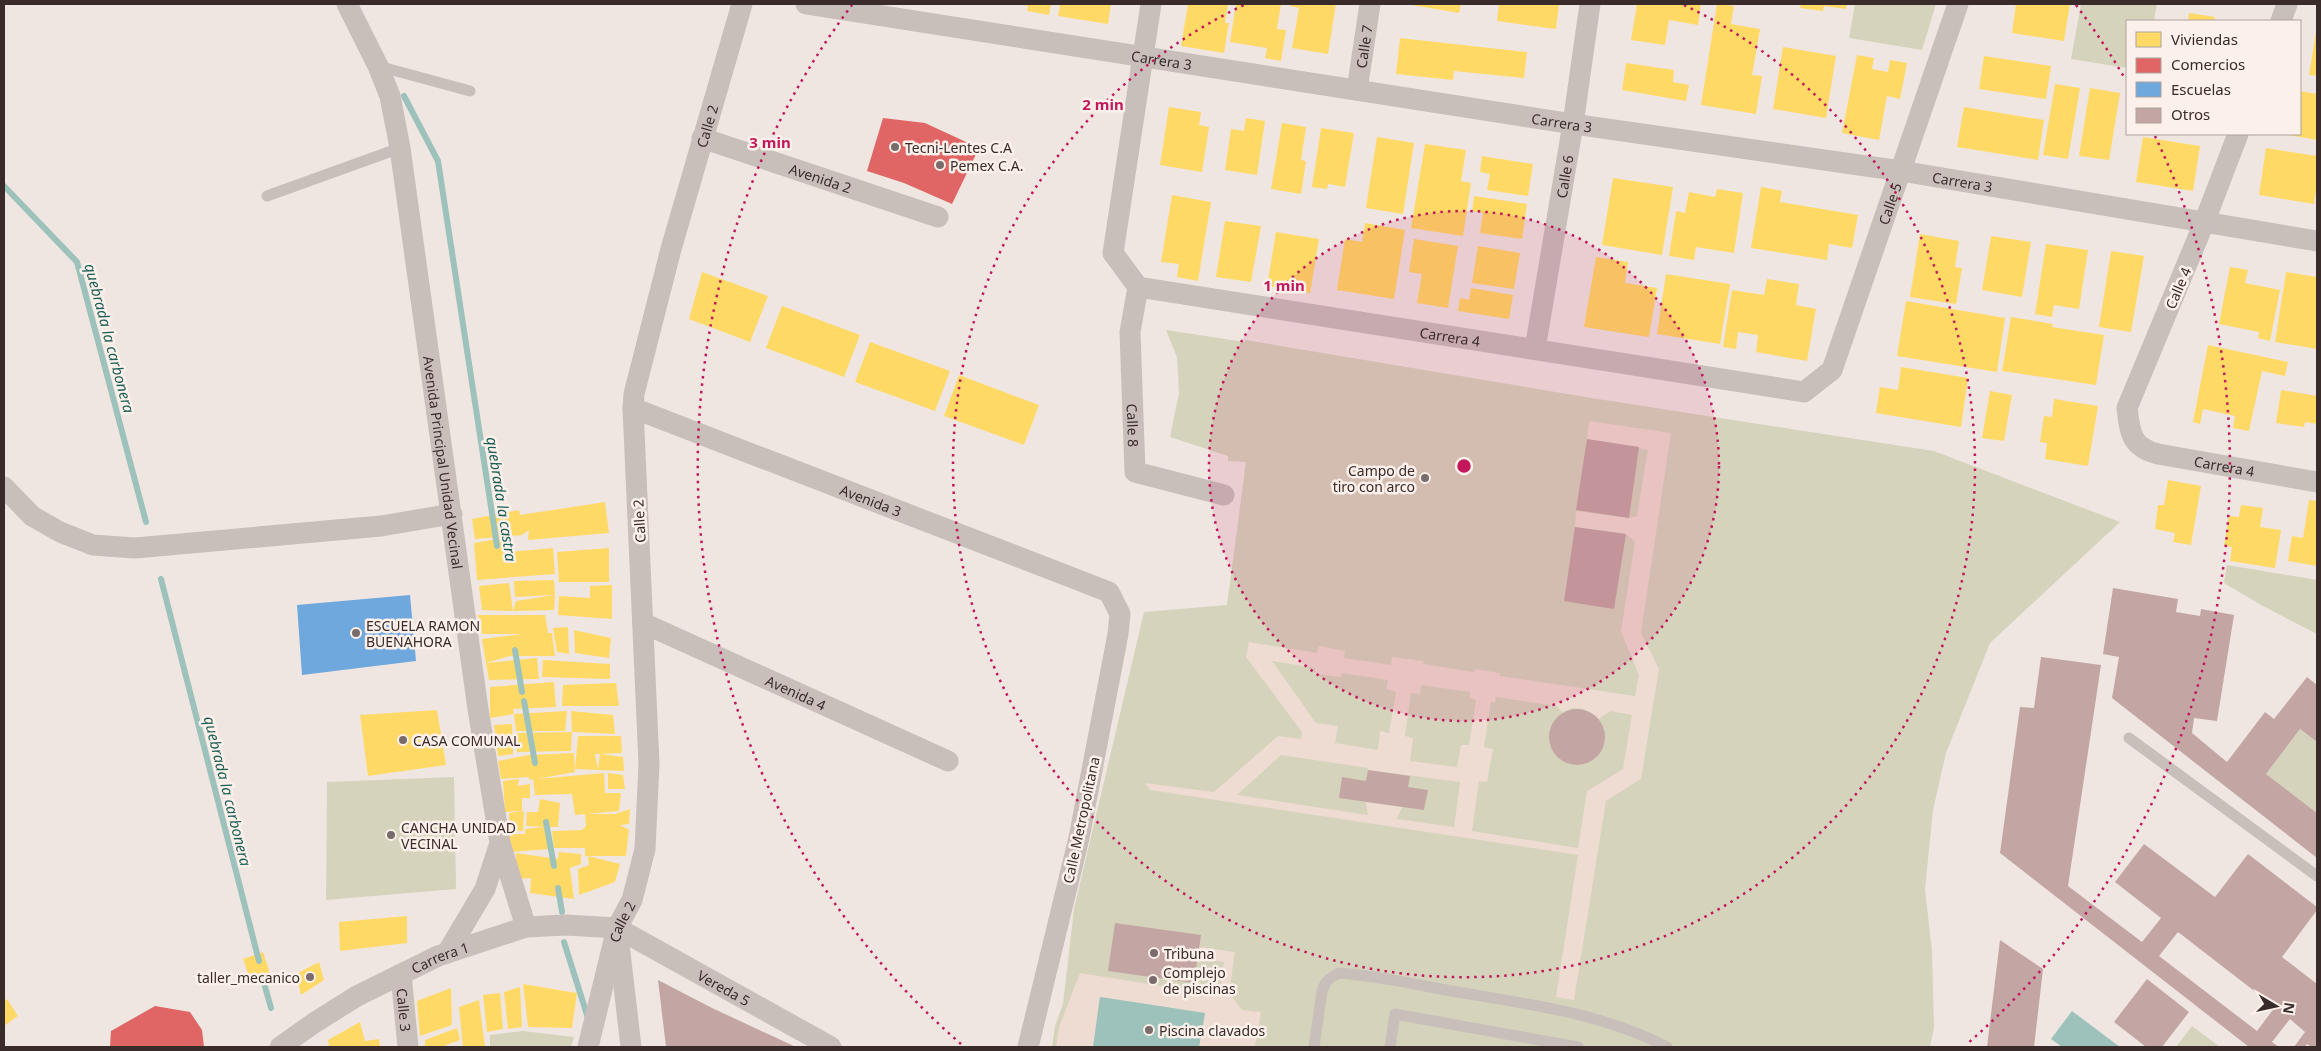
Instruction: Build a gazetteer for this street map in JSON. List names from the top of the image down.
{
  "streets": {
    "street": [
      "Calle 7",
      "Carrera 3",
      "Calle 2",
      "Avenida 2",
      "Calle 6",
      "Calle 5",
      "Calle 4",
      "Carrera 4",
      "Calle 8",
      "Avenida Principal Unidad Vecinal",
      "Avenida 3",
      "Avenida 4",
      "Calle Metropolitana",
      "Carrera 1",
      "Vereda 5",
      "Calle 3"
    ]
  },
  "crossings": [
    ["Calle 7", "Carrera 3"],
    ["Carrera 3", "Calle 6"],
    ["Carrera 3", "Calle 5"],
    ["Carrera 3", "Calle 4"],
    ["Calle 2", "Avenida 2"],
    ["Calle 2", "Avenida 3"],
    ["Calle 2", "Avenida 4"],
    ["Calle 2", "Carrera 1"],
    ["Calle 2", "Vereda 5"],
    ["Calle 6", "Carrera 4"],
    ["Calle 5", "Carrera 4"],
    ["Calle 4", "Carrera 4"],
    ["Carrera 4", "Calle 8"],
    ["Avenida Principal Unidad Vecinal", "Carrera 1"],
    ["Avenida 3", "Calle Metropolitana"],
    ["Carrera 1", "Vereda 5"],
    ["Carrera 1", "Calle 3"]
  ],
  "water": ["quebrada la carbonera", "quebrada la castra"],
  "places": [
    "Tecni-Lentes C.A",
    "Pemex C.A.",
    "Campo de tiro con arco",
    "ESCUELA RAMON BUENAHORA",
    "CASA COMUNAL",
    "CANCHA UNIDAD VECINAL",
    "Tribuna",
    "taller_mecanico",
    "Complejo de piscinas",
    "Piscina clavados"
  ],
  "legend": [
    "Viviendas",
    "Comercios",
    "Escuelas",
    "Otros"
  ],
  "north": "right",
  "rings": ["2 min", "3 min", "1 min"]
}
